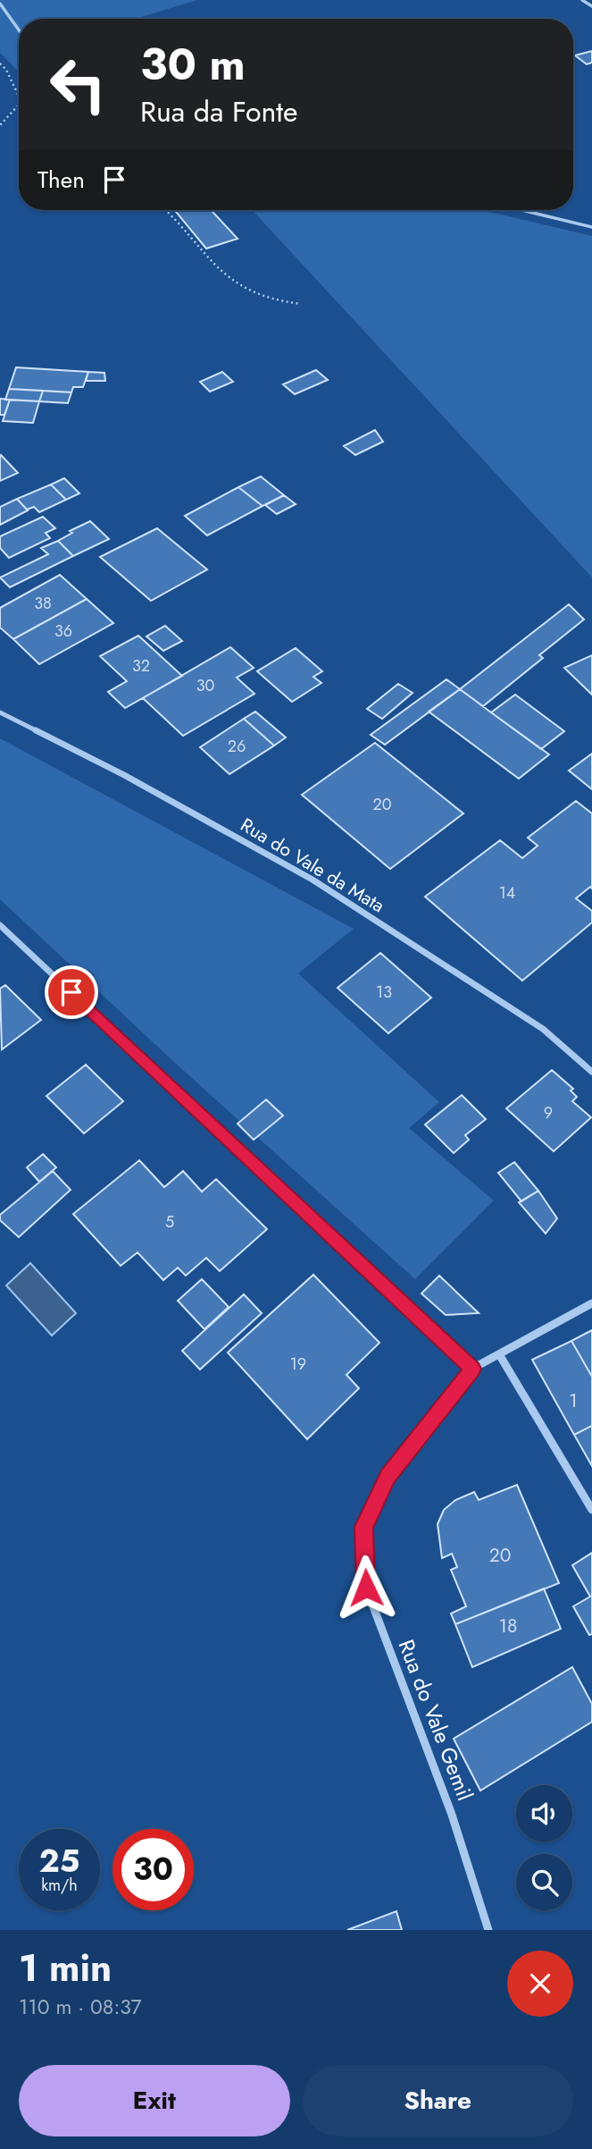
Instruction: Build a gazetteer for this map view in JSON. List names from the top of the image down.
{
  "streets": {
    "street": ["Rua do Vale da Mata", "Rua do Vale Gemil"]
  },
  "house_numbers": [
    "38",
    "36",
    "32",
    "30",
    "26",
    "20",
    "14",
    "13",
    "9",
    "5",
    "19",
    "1",
    "20",
    "18"
  ],
  "page": {
    "turn": ["30 m", "Rua da Fonte"],
    "then": "Then",
    "speed": "25 km/h",
    "limit": "30",
    "heading": ["1 min", "110 m · 08:37"],
    "buttons": ["Exit", "Share"]
  }
}
